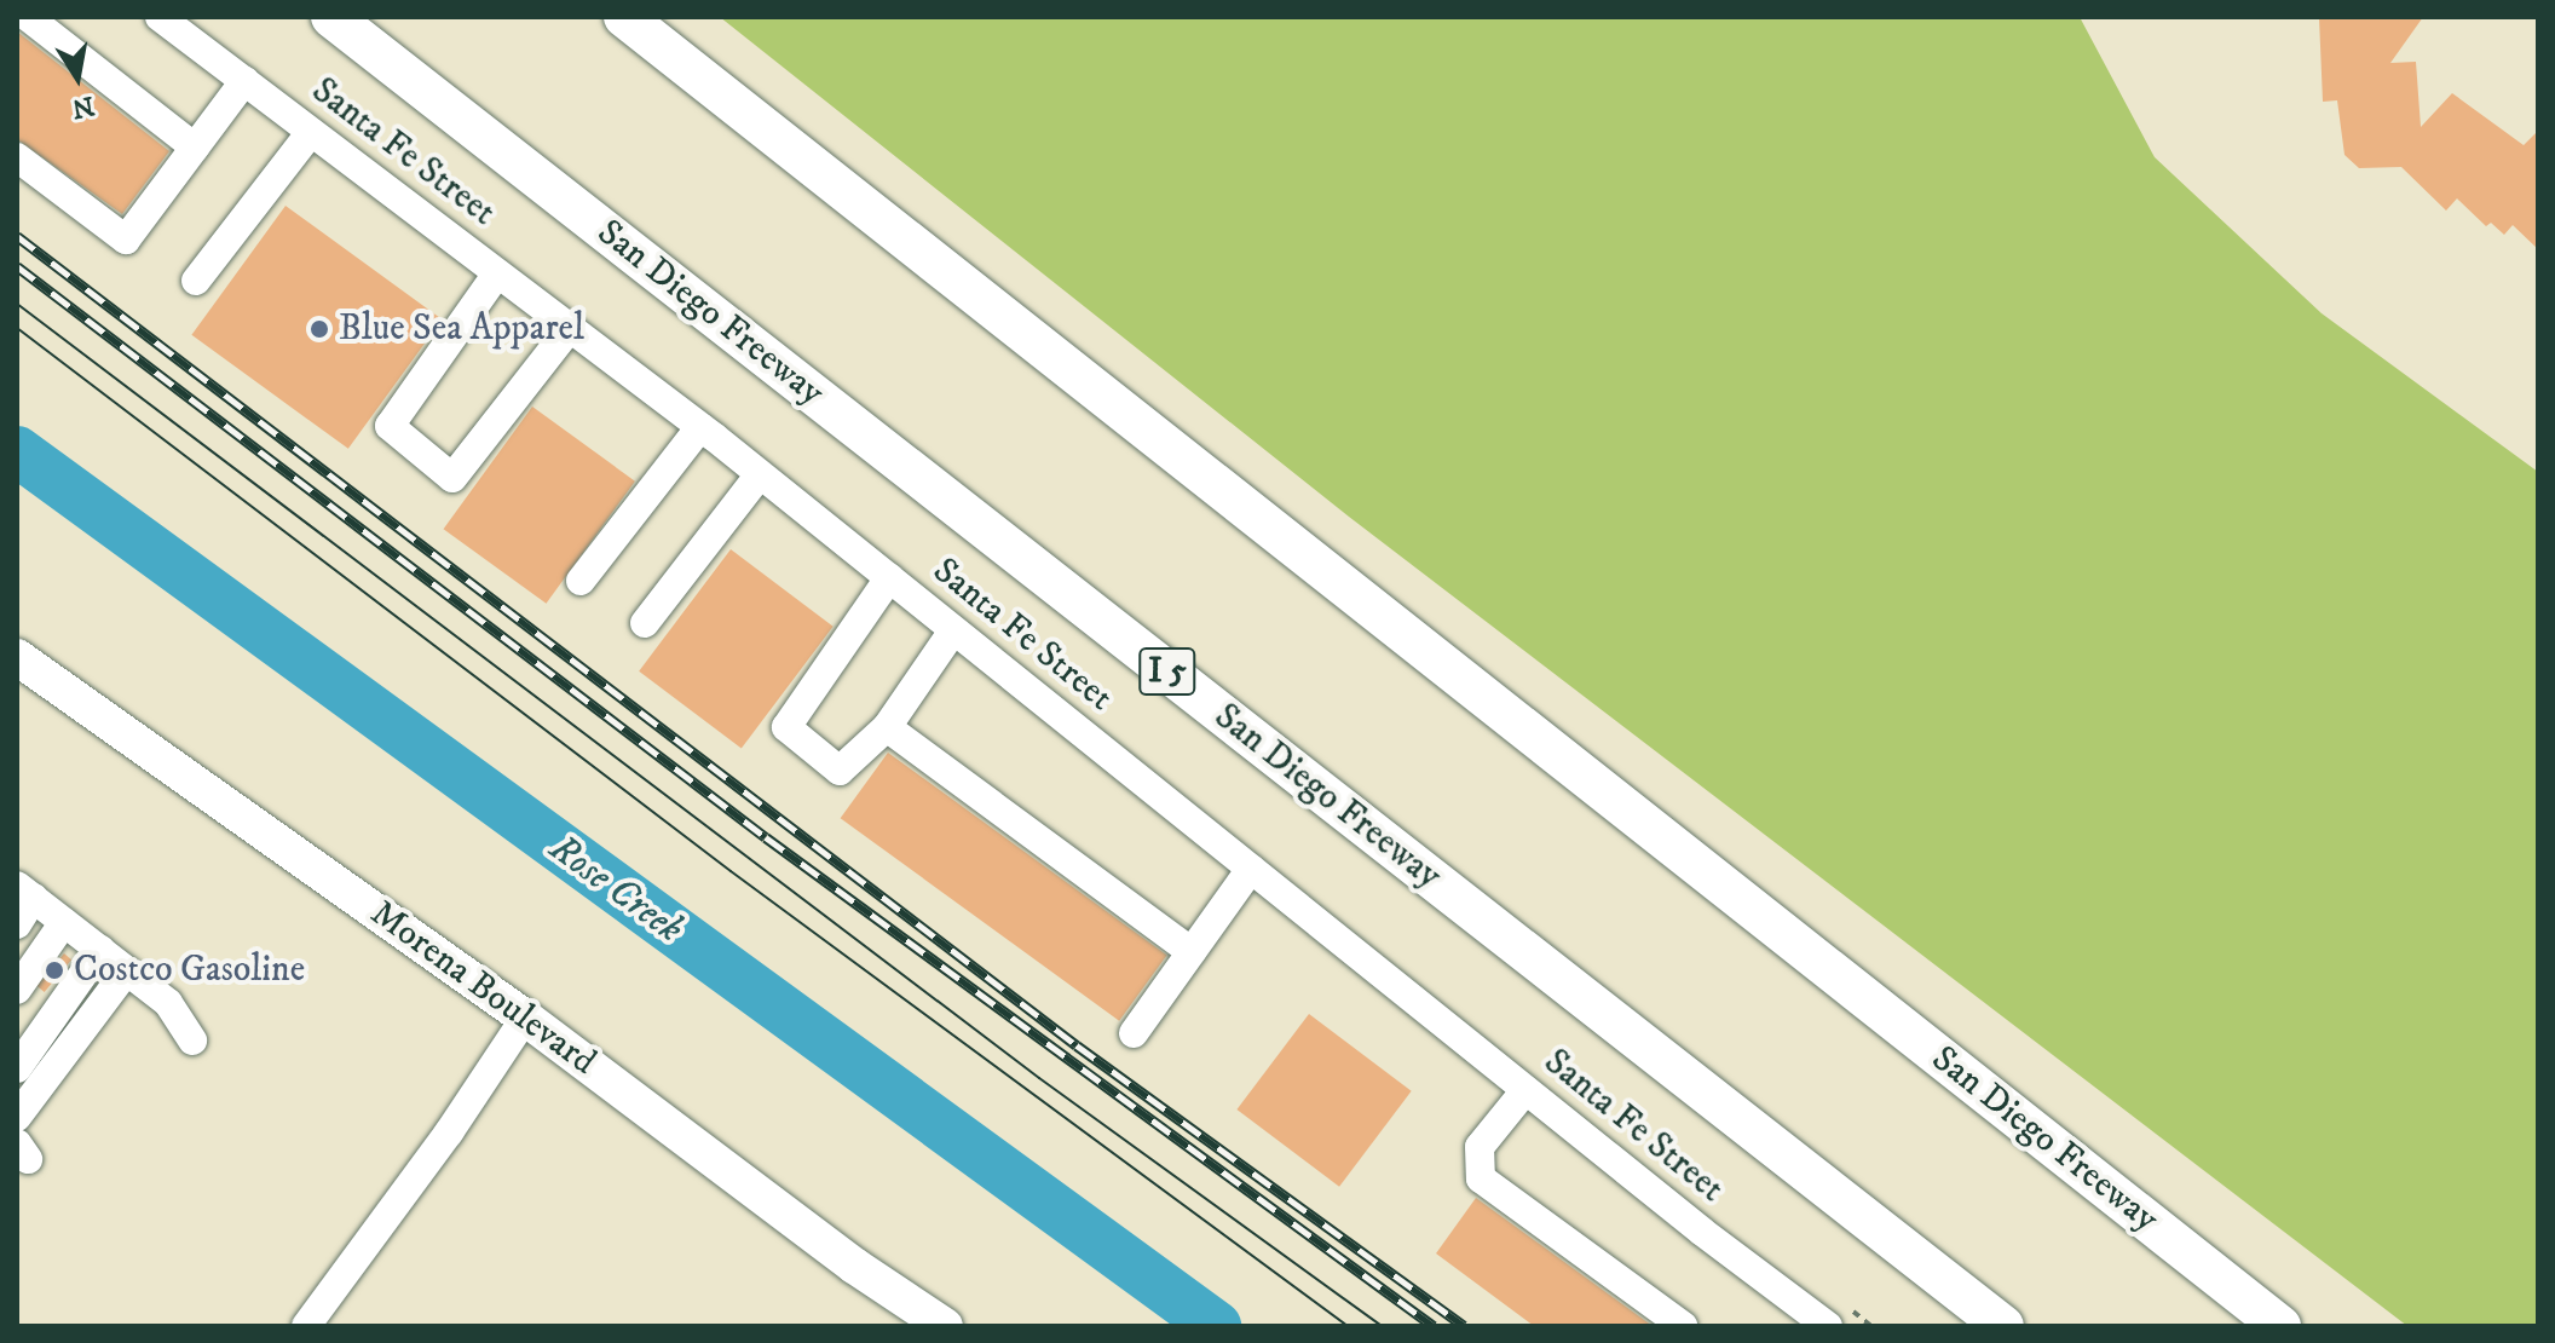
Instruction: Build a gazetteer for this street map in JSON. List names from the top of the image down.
{
  "streets": {
    "highway": ["San Diego Freeway", "I 5"],
    "main road": ["Morena Boulevard"],
    "street": ["Santa Fe Street"]
  },
  "water": ["Rose Creek"],
  "places": ["Blue Sea Apparel", "Costco Gasoline"],
  "north": "bottom"
}
